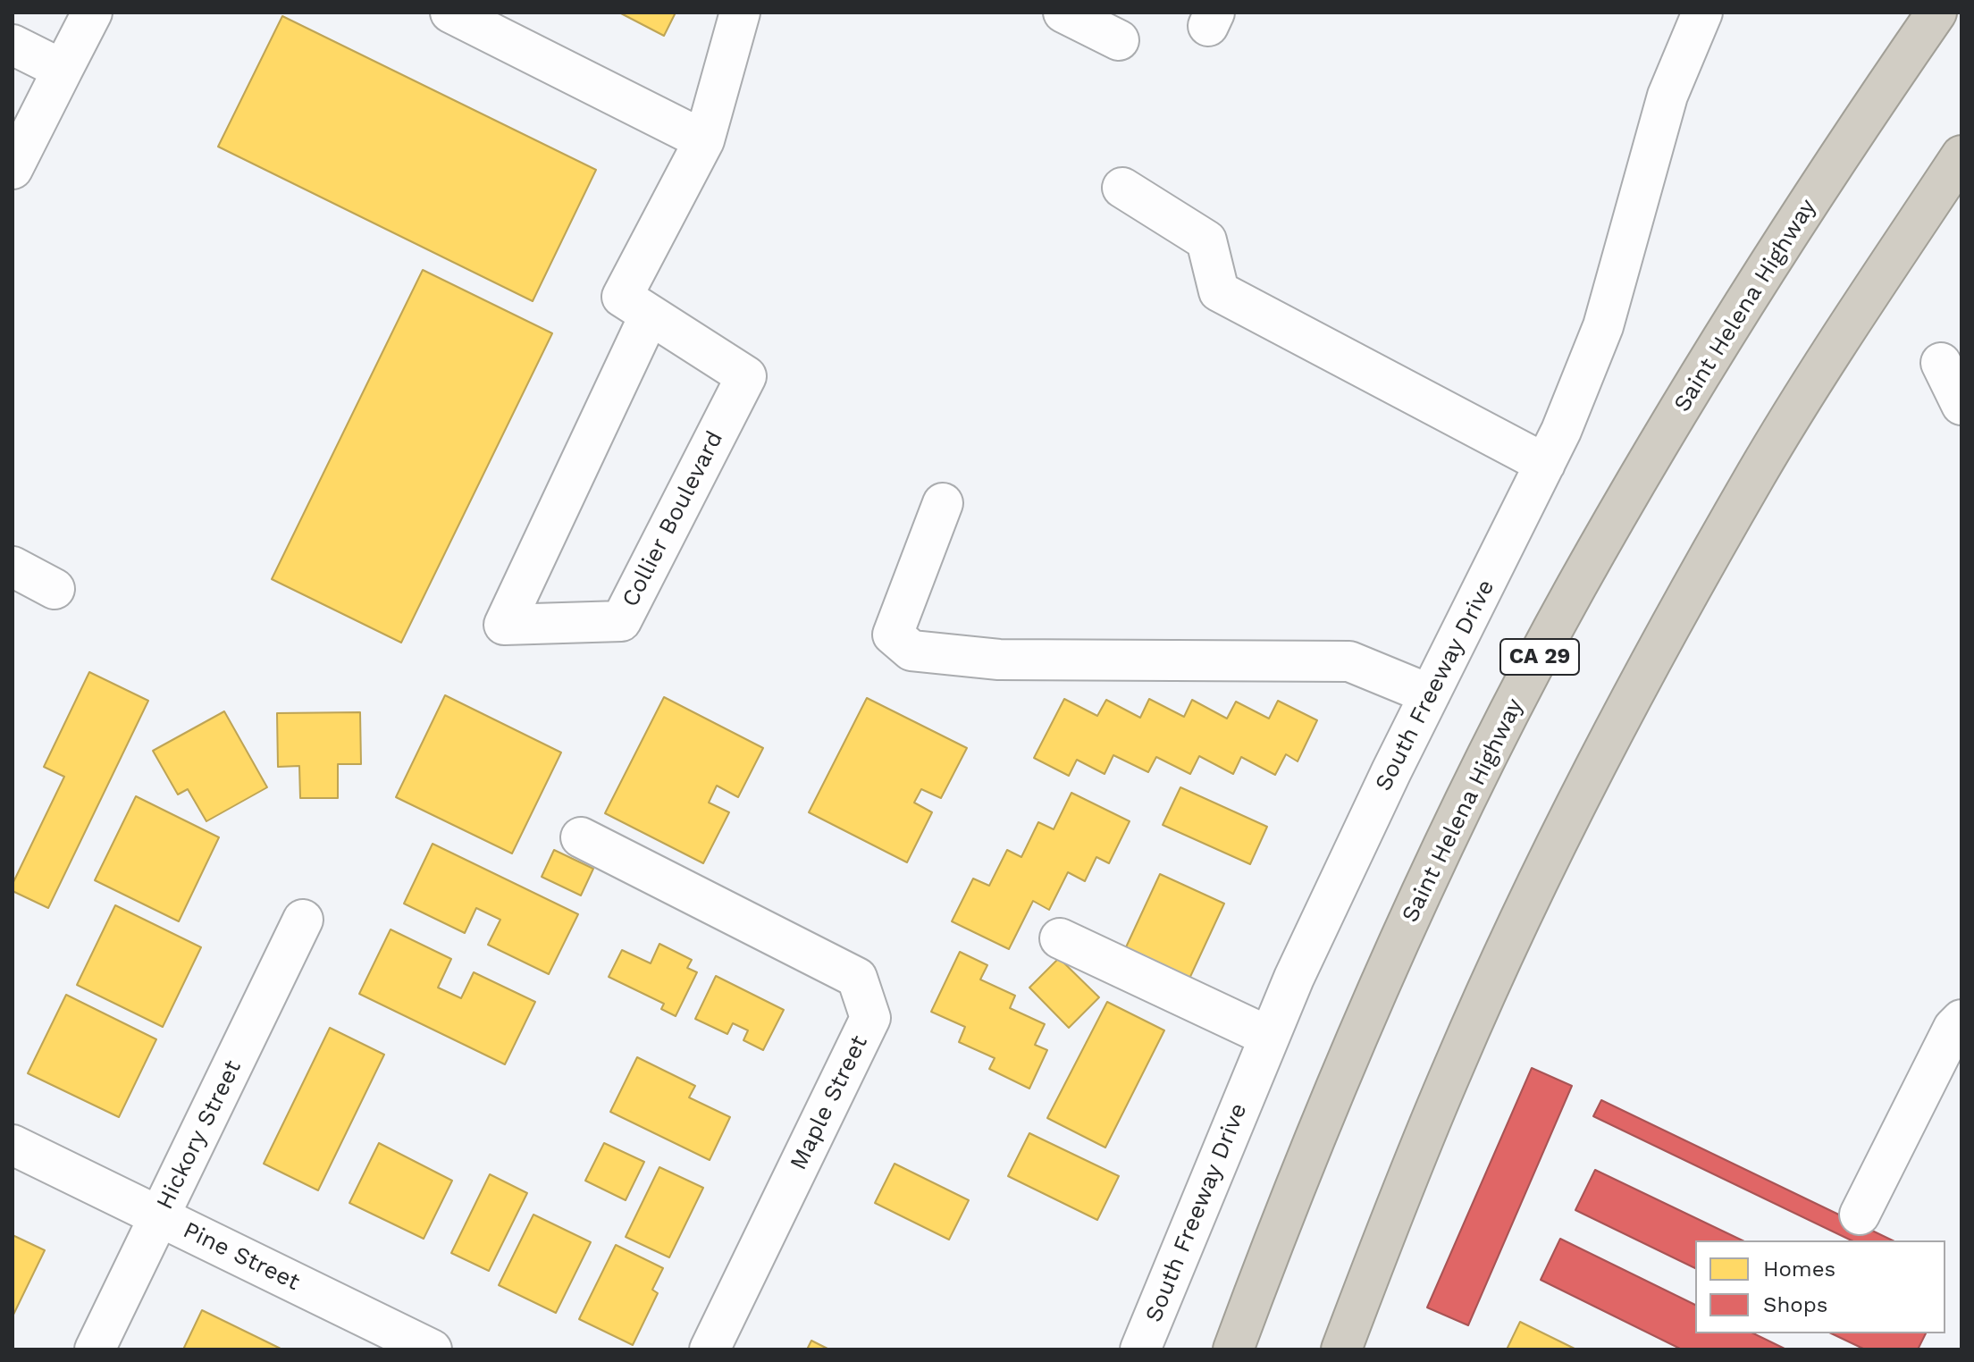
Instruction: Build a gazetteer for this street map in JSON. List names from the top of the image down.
{
  "streets": {
    "highway": ["Saint Helena Highway", "CA 29"],
    "street": [
      "Collier Boulevard",
      "South Freeway Drive",
      "Maple Street",
      "Hickory Street",
      "Pine Street"
    ]
  },
  "crossings": [
    ["Hickory Street", "Pine Street"]
  ],
  "legend": ["Homes", "Shops"]
}
